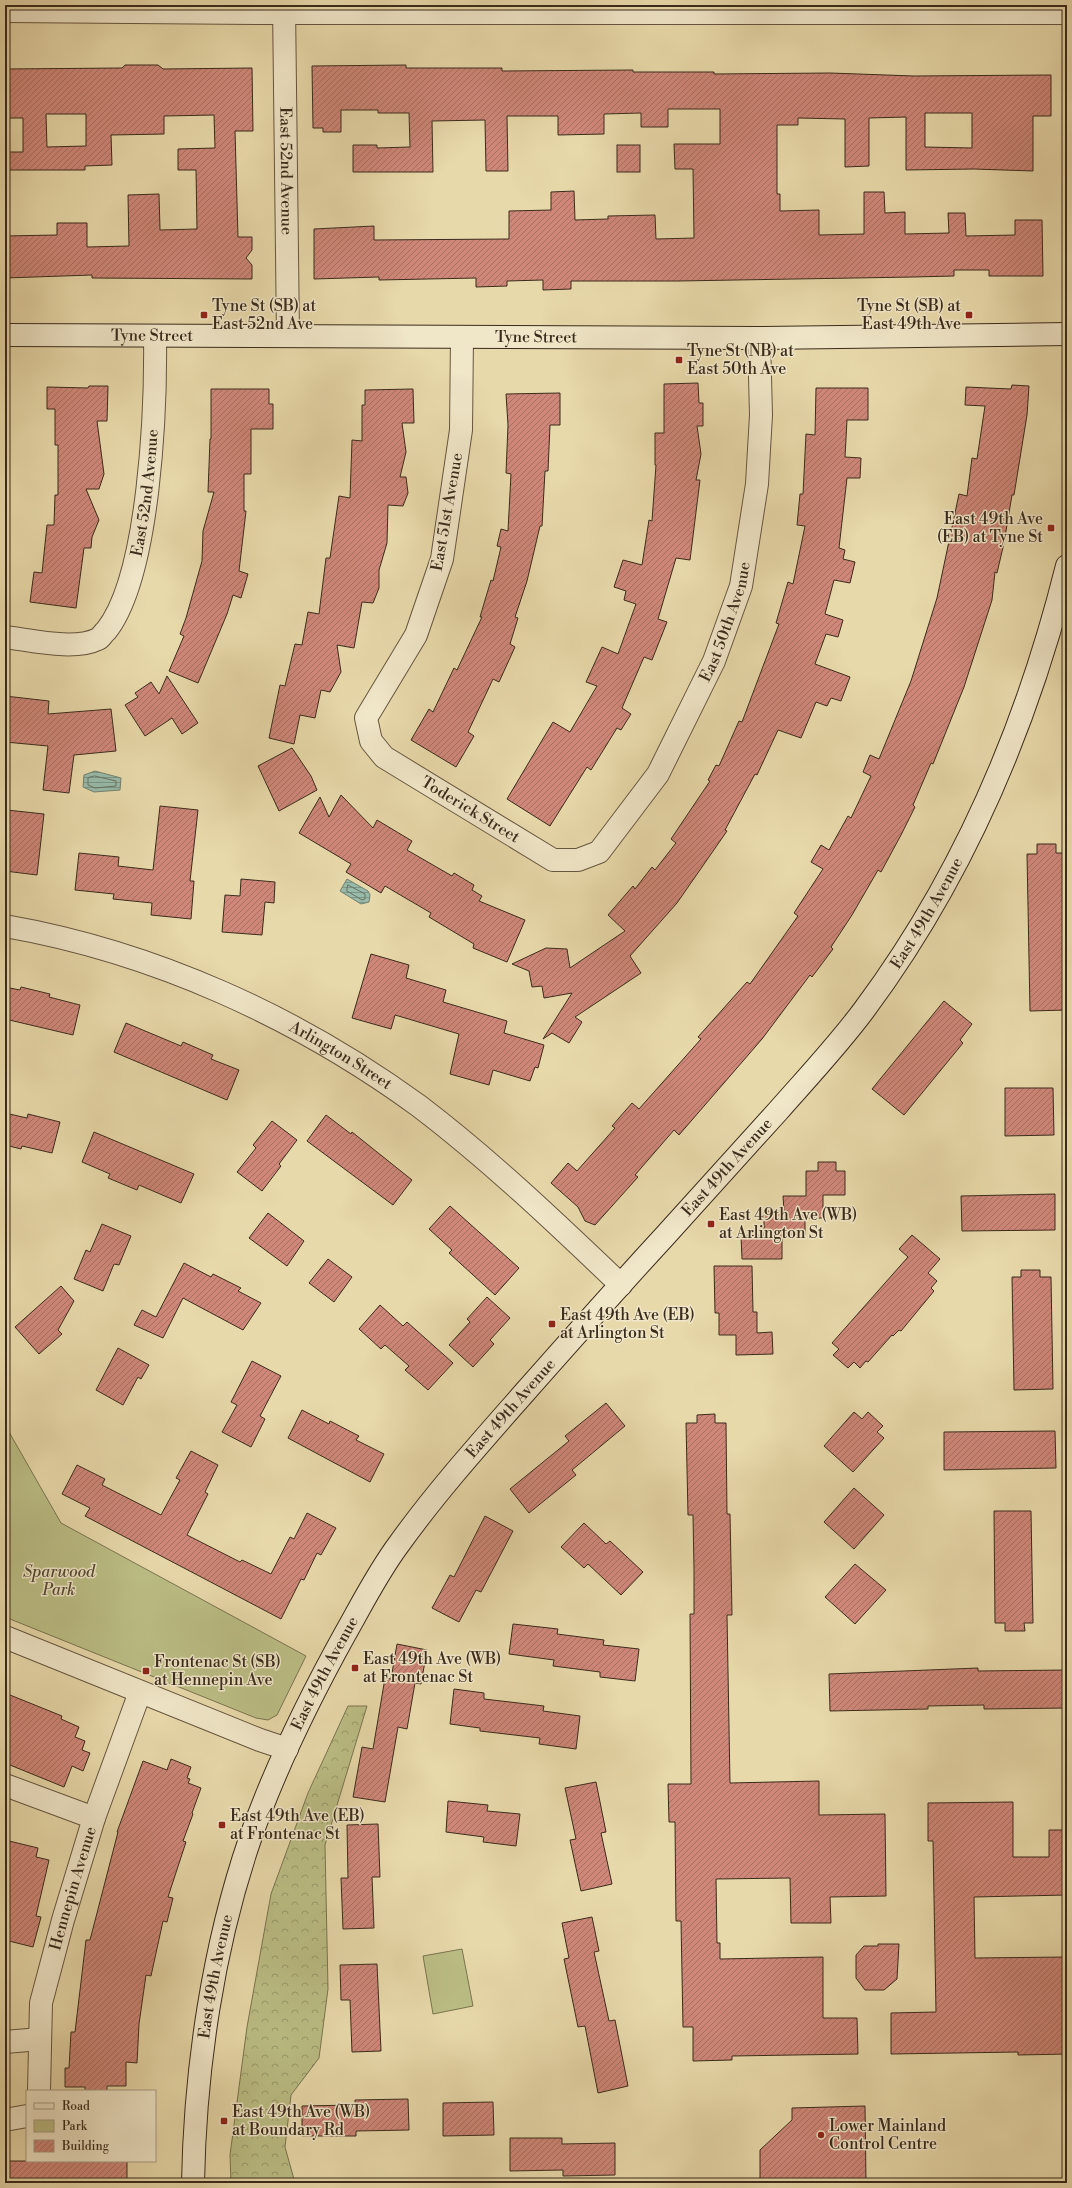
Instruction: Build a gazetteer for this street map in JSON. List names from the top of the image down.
{
  "streets": {
    "street": [
      "East 52nd Avenue",
      "Tyne Street",
      "East 51st Avenue",
      "East 50th Avenue",
      "Toderick Street",
      "East 49th Avenue",
      "Arlington Street",
      "Hennepin Avenue"
    ]
  },
  "crossings": [
    ["East 52nd Avenue", "Tyne Street"],
    ["Tyne Street", "East 51st Avenue"],
    ["Tyne Street", "East 50th Avenue"],
    ["East 51st Avenue", "Toderick Street"],
    ["East 50th Avenue", "Toderick Street"],
    ["East 49th Avenue", "Arlington Street"]
  ],
  "parks": ["Sparwood Park"],
  "places": {
    "transit": [
      "Tyne St (SB) at East 52nd Ave",
      "Tyne St (SB) at East 49th Ave",
      "Tyne St (NB) at East 50th Ave",
      "East 49th Ave (EB) at Tyne St",
      "East 49th Ave (WB) at Arlington St",
      "East 49th Ave (EB) at Arlington St",
      "East 49th Ave (WB) at Frontenac St",
      "Frontenac St (SB) at Hennepin Ave",
      "East 49th Ave (EB) at Frontenac St",
      "East 49th Ave (WB) at Boundary Rd"
    ],
    "other": ["Lower Mainland Control Centre"]
  },
  "legend": ["Road", "Park", "Building"]
}
